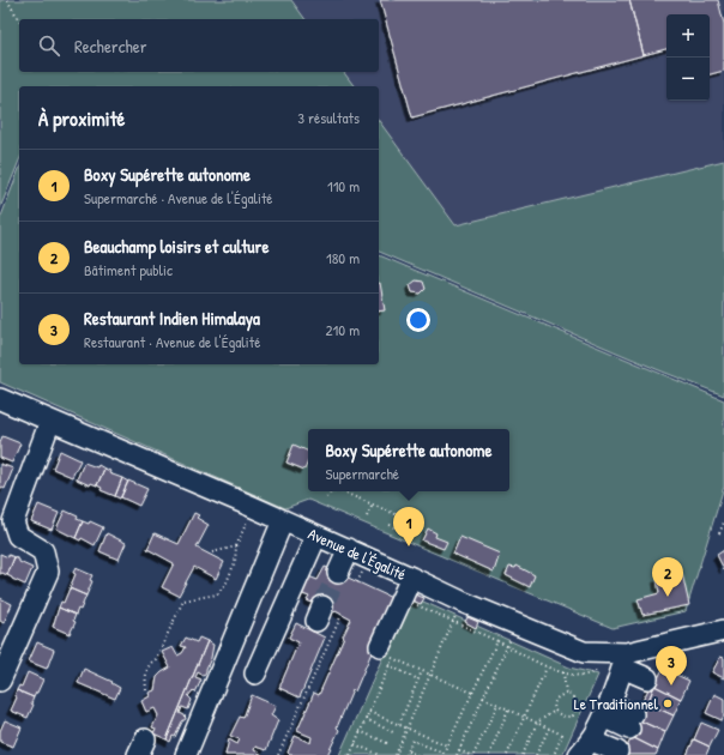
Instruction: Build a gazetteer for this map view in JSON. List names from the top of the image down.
{
  "streets": {
    "street": ["Avenue de l'Égalité"]
  },
  "places": ["Le Traditionnel"],
  "page": {
    "map_buttons": ["+", "−"],
    "search": "Rechercher",
    "heading": ["À proximité", "3 résultats"],
    "list": [
      {
        "mark": "1",
        "name": "Boxy Supérette autonome",
        "note": "Supermarché · Avenue de l'Égalité",
        "value": "110 m"
      },
      {
        "mark": "2",
        "name": "Beauchamp loisirs et culture",
        "note": "Bâtiment public",
        "value": "180 m"
      },
      {
        "mark": "3",
        "name": "Restaurant Indien Himalaya",
        "note": "Restaurant · Avenue de l'Égalité",
        "value": "210 m"
      }
    ],
    "popup": ["Boxy Supérette autonome", "Supermarché"],
    "pins": ["1", "2", "3"]
  }
}
